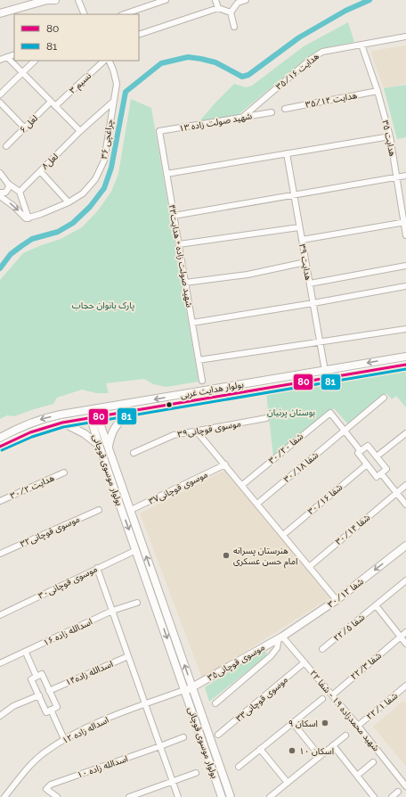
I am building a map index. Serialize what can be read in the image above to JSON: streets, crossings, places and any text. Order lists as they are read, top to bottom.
{
  "streets": {
    "street": [
      "هدایت ۳۵/۱۶",
      "نسیم ۳",
      "هدایت ۳۵/۱۴",
      "شهید صولت زاده ۱۳",
      "لعل ۶",
      "هدایت ۳۵",
      "چراغچی ۳۶",
      "لعل۸",
      "شهید صولت زاده + هدایت۴۳",
      "هدایت ۳۹",
      "بولوار هدایت غربی",
      "موسوی قوچانی۳۹",
      "شفا ۳۰/۲۰",
      "شفا ۳۰/۱۸",
      "بولوار موسوی قوچانی",
      "هدایت ۳۰/۲",
      "موسوی قوچانی۳۷",
      "شفا ۳۰/۱۶",
      "شفا ۳۰/۱۴",
      "موسوی قوچانی۳۲",
      "موسوی قوچانی۳۰",
      "شفا ۳۰/۱۲",
      "شفا ۲۲/۵",
      "اسدالله زاده ۱۶",
      "موسوی قوچانی۳۵",
      "شفا ۲۲/۳",
      "اسدالله زاده۱۴",
      "موسوی قوچانی۳۳",
      "۲۲/۱ شفا",
      "شهید محمدزاده ۱۹ - شفا ۲۲",
      "اسداله زاده ۱۲",
      "اسدالله زاده ۱۰"
    ]
  },
  "crossings": [
    ["هدایت ۳۵/۱۶", "شهید صولت زاده ۱۳"],
    ["هدایت ۳۵/۱۶", "هدایت ۳۵"],
    ["هدایت ۳۵/۱۴", "هدایت ۳۵"],
    ["شهید صولت زاده ۱۳", "شهید صولت زاده + هدایت۴۳"],
    ["چراغچی ۳۶", "لعل۸"],
    ["هدایت ۳۹", "بولوار هدایت غربی"],
    ["بولوار هدایت غربی", "بولوار موسوی قوچانی"],
    ["شفا ۳۰/۲۰", "شفا ۳۰/۱۸"],
    ["بولوار موسوی قوچانی", "موسوی قوچانی۳۷"],
    ["بولوار موسوی قوچانی", "موسوی قوچانی۳۰"],
    ["بولوار موسوی قوچانی", "موسوی قوچانی۳۵"],
    ["بولوار موسوی قوچانی", "اسداله زاده ۱۲"],
    ["شفا ۳۰/۱۲", "موسوی قوچانی۳۵"],
    ["شفا ۳۰/۱۲", "شهید محمدزاده ۱۹ - شفا ۲۲"],
    ["موسوی قوچانی۳۵", "شهید محمدزاده ۱۹ - شفا ۲۲"],
    ["موسوی قوچانی۳۵", "اسداله زاده ۱۲"],
    ["شفا ۲۲/۳", "شهید محمدزاده ۱۹ - شفا ۲۲"],
    ["موسوی قوچانی۳۳", "شهید محمدزاده ۱۹ - شفا ۲۲"],
    ["۲۲/۱ شفا", "شهید محمدزاده ۱۹ - شفا ۲۲"]
  ],
  "one_way": ["شفا ۳۰/۱۲"],
  "parks": ["پارک بانوان حجاب", "بوستان پرنیان"],
  "places": ["هنرستان پسرانه امام حسن عسکری", "اسکان ۹", "اسکان ۱۰"],
  "lines": ["transit line 80", "transit line 81"],
  "legend": ["80", "81"]
}
